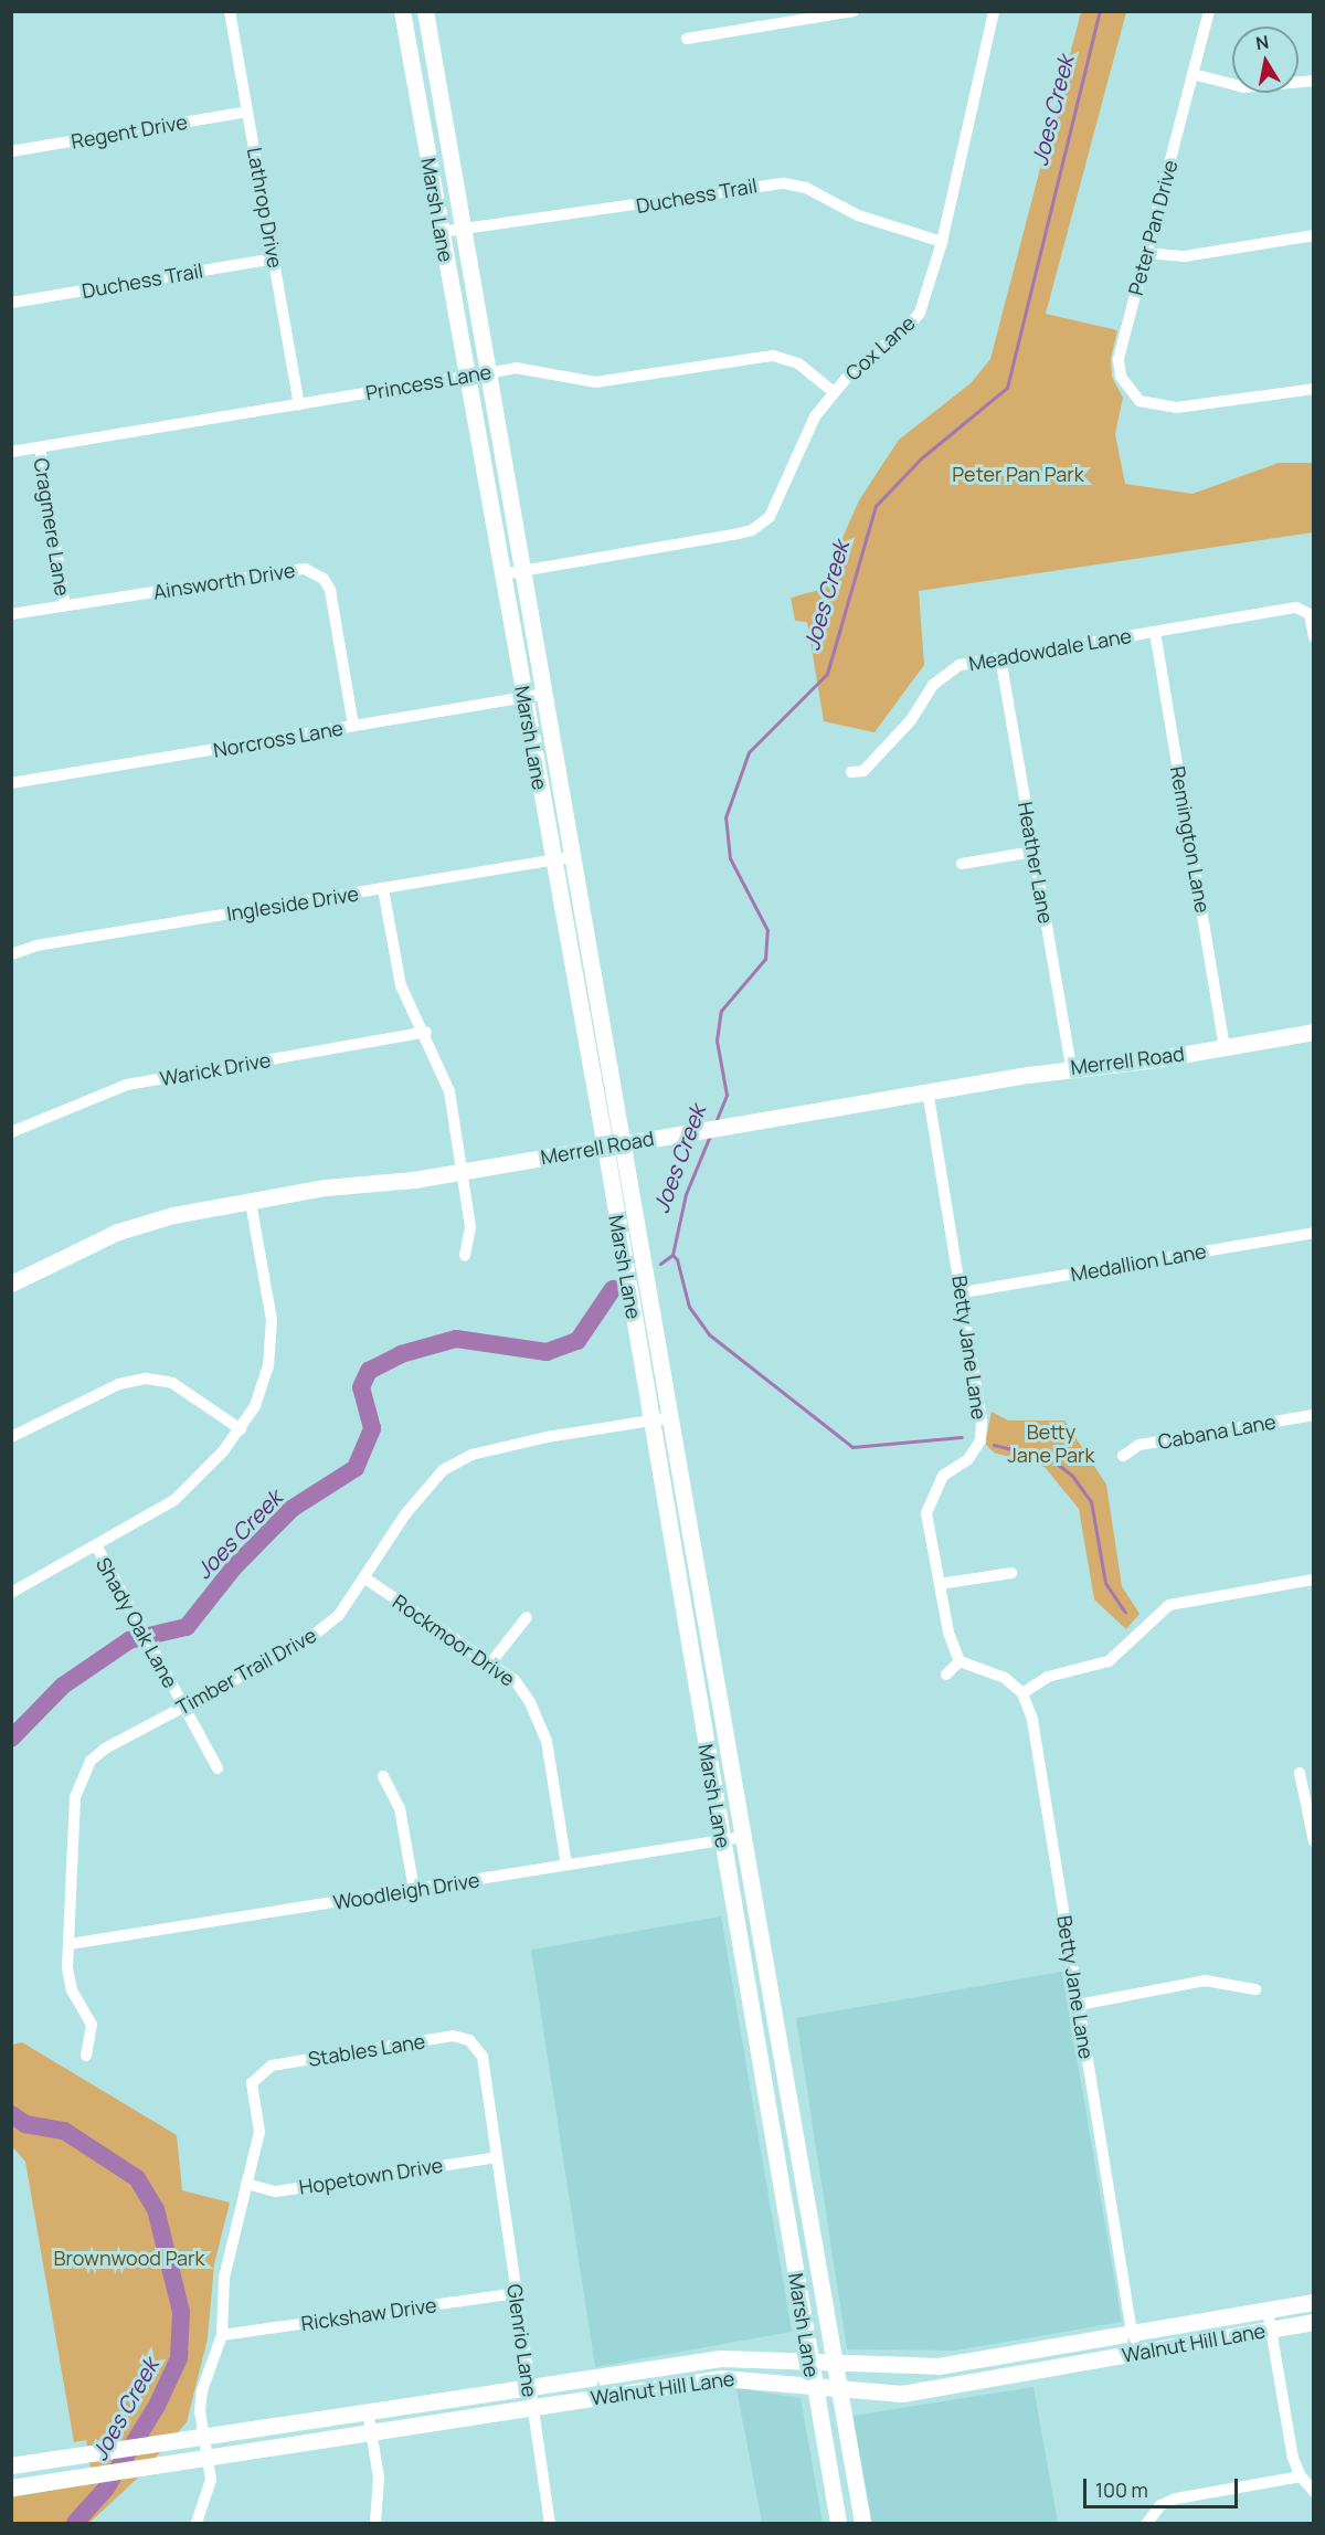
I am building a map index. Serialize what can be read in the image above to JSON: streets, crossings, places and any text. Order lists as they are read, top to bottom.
{
  "streets": {
    "main road": ["Marsh Lane", "Merrell Road", "Walnut Hill Lane"],
    "street": [
      "Regent Drive",
      "Duchess Trail",
      "Lathrop Drive",
      "Peter Pan Drive",
      "Cox Lane",
      "Princess Lane",
      "Cragmere Lane",
      "Ainsworth Drive",
      "Meadowdale Lane",
      "Norcross Lane",
      "Remington Lane",
      "Heather Lane",
      "Ingleside Drive",
      "Warick Drive",
      "Medallion Lane",
      "Betty Jane Lane",
      "Cabana Lane",
      "Shady Oak Lane",
      "Rockmoor Drive",
      "Timber Trail Drive",
      "Woodleigh Drive",
      "Stables Lane",
      "Hopetown Drive",
      "Rickshaw Drive",
      "Glenrio Lane"
    ]
  },
  "crossings": [
    ["Regent Drive", "Lathrop Drive"],
    ["Duchess Trail", "Lathrop Drive"],
    ["Duchess Trail", "Marsh Lane"],
    ["Duchess Trail", "Cox Lane"],
    ["Lathrop Drive", "Princess Lane"],
    ["Marsh Lane", "Cox Lane"],
    ["Marsh Lane", "Princess Lane"],
    ["Marsh Lane", "Norcross Lane"],
    ["Marsh Lane", "Ingleside Drive"],
    ["Marsh Lane", "Merrell Road"],
    ["Marsh Lane", "Timber Trail Drive"],
    ["Marsh Lane", "Woodleigh Drive"],
    ["Marsh Lane", "Walnut Hill Lane"],
    ["Cox Lane", "Princess Lane"],
    ["Princess Lane", "Cragmere Lane"],
    ["Cragmere Lane", "Ainsworth Drive"],
    ["Ainsworth Drive", "Norcross Lane"],
    ["Meadowdale Lane", "Remington Lane"],
    ["Meadowdale Lane", "Heather Lane"],
    ["Remington Lane", "Merrell Road"],
    ["Heather Lane", "Merrell Road"],
    ["Merrell Road", "Betty Jane Lane"],
    ["Medallion Lane", "Betty Jane Lane"],
    ["Betty Jane Lane", "Walnut Hill Lane"],
    ["Shady Oak Lane", "Timber Trail Drive"],
    ["Rockmoor Drive", "Timber Trail Drive"],
    ["Rockmoor Drive", "Woodleigh Drive"],
    ["Timber Trail Drive", "Woodleigh Drive"],
    ["Stables Lane", "Hopetown Drive"],
    ["Stables Lane", "Glenrio Lane"],
    ["Hopetown Drive", "Glenrio Lane"],
    ["Rickshaw Drive", "Glenrio Lane"],
    ["Glenrio Lane", "Walnut Hill Lane"]
  ],
  "water": ["Joes Creek"],
  "parks": ["Peter Pan Park", "Betty Jane Park", "Brownwood Park"],
  "scale_bar": "100 m",
  "north": "top"
}
